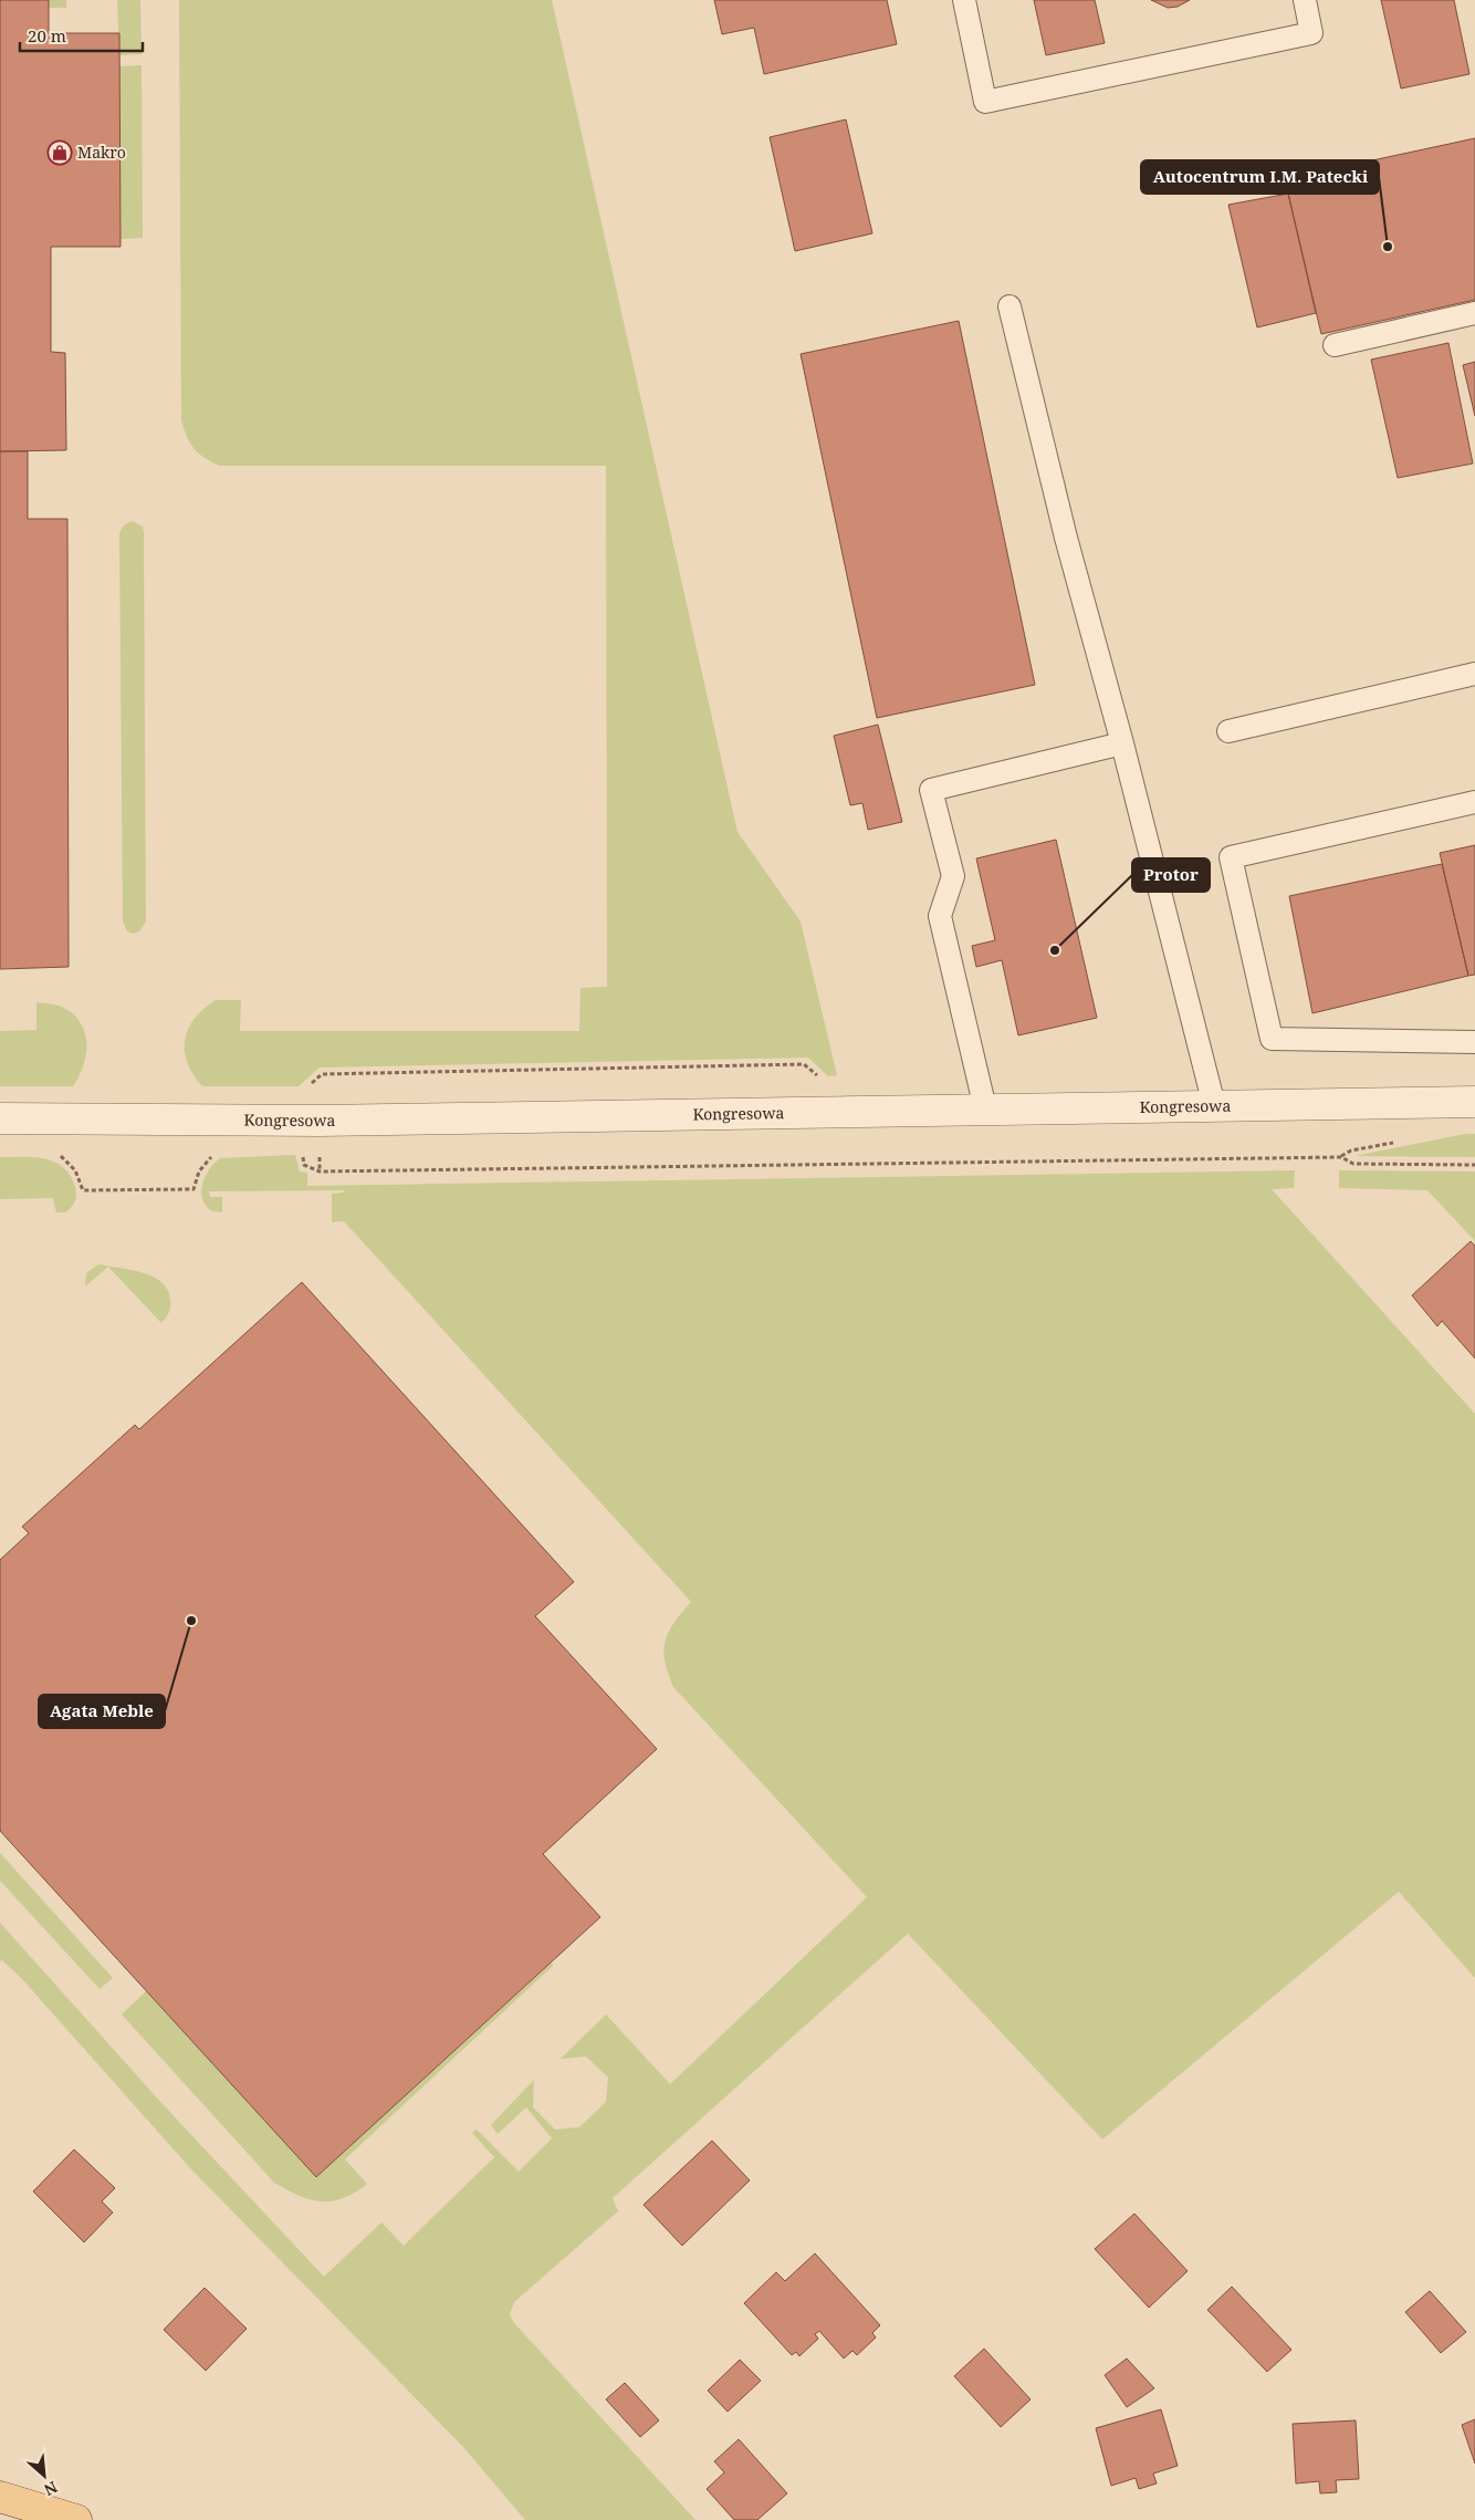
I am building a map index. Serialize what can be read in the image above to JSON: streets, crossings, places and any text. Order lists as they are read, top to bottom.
{
  "streets": {
    "street": ["Kongresowa"]
  },
  "places": {
    "shop": ["Makro"],
    "other": ["Autocentrum I.M. Patecki", "Protor", "Agata Meble"]
  },
  "scale_bar": "20 m",
  "north": "bottom right"
}
